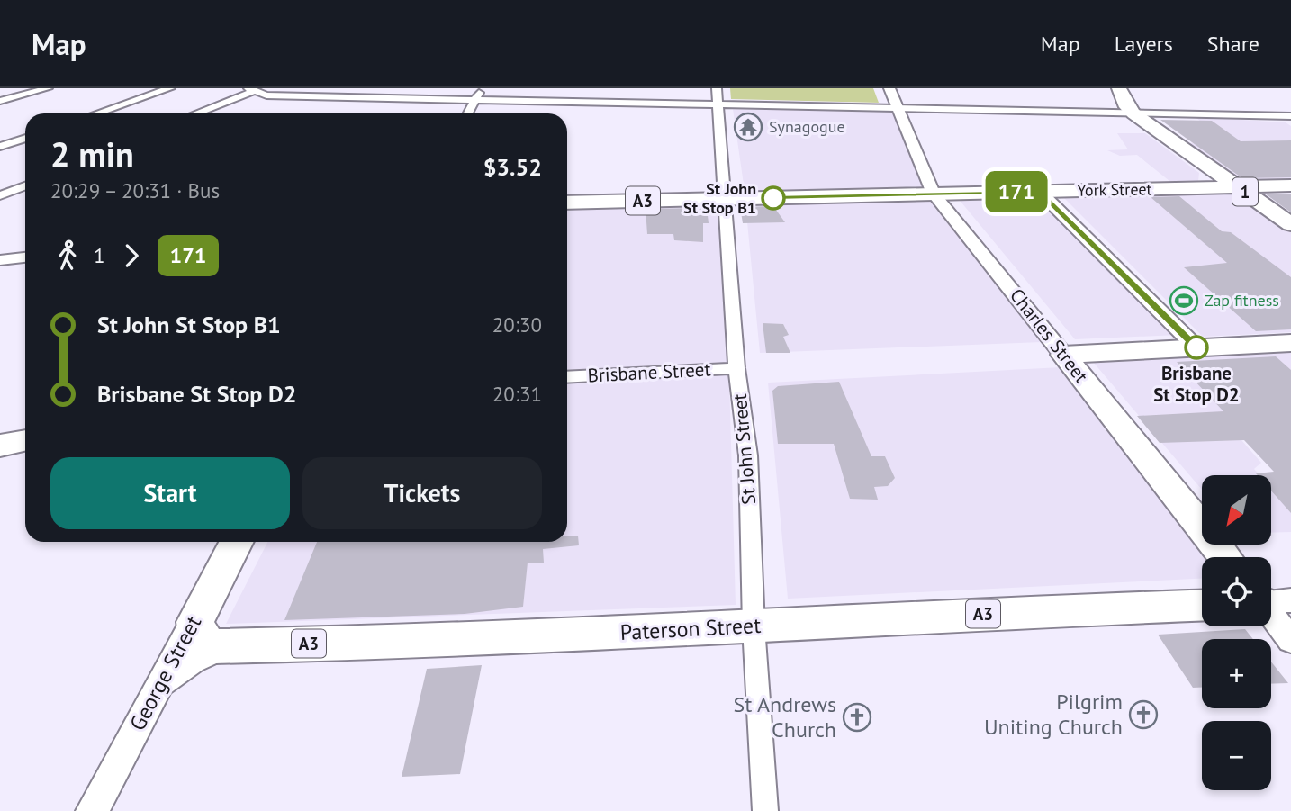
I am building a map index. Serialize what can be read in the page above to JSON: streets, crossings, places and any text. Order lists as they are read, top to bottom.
{
  "streets": {
    "highway": [
      "York Street",
      "1",
      "A3",
      "Charles Street",
      "Paterson Street",
      "George Street"
    ],
    "street": ["Brisbane Street", "St John Street"]
  },
  "crossings": [
    ["York Street", "1"],
    ["York Street", "Charles Street"],
    ["York Street", "St John Street"],
    ["Brisbane Street", "St John Street"],
    ["St John Street", "Paterson Street"],
    ["Paterson Street", "George Street"]
  ],
  "places": {
    "temple": ["Synagogue"],
    "other": ["St John St Stop B1", "Brisbane St Stop D2"],
    "sports": ["Zap fitness"],
    "church": ["Pilgrim Uniting Church", "St Andrews Church"]
  },
  "lines": ["bus line 171"],
  "north": "bottom left",
  "page": {
    "header": "Map",
    "nav": ["Map", "Layers", "Share"],
    "on_map": "171",
    "heading": ["2 min", "20:29 – 20:31 · Bus", "$3.52"],
    "legs": ["1", "171"],
    "list": [
      {
        "name": "St John St Stop B1",
        "value": "20:30"
      },
      {
        "name": "Brisbane St Stop D2",
        "value": "20:31"
      }
    ],
    "buttons": ["Start", "Tickets"],
    "map_buttons": ["+", "−"]
  }
}
